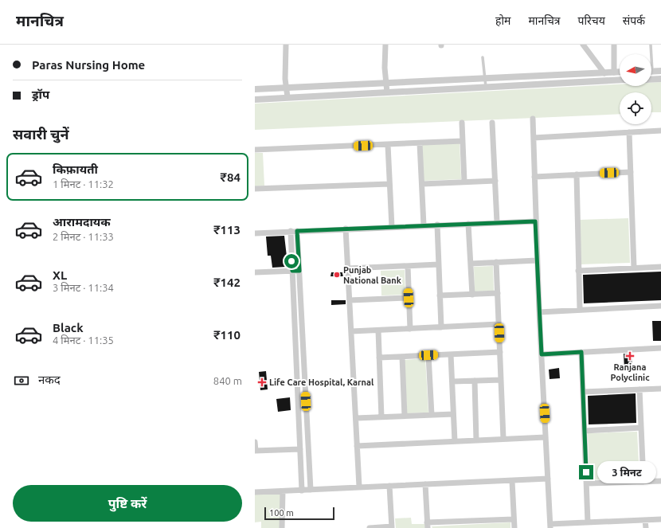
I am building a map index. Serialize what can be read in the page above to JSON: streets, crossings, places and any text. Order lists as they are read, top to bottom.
{
  "places": {
    "other": ["Punjab National Bank"],
    "health": ["Ranjana Polyclinic", "Life Care Hospital, Karnal"]
  },
  "scale_bar": "100 m",
  "north": "left",
  "page": {
    "header": "मानचित्र",
    "nav": [
      "होम",
      "मानचित्र",
      "परिचय",
      "संपर्क"
    ],
    "banner": ["Paras Nursing Home", "ड्रॉप"],
    "heading": "सवारी चुनें",
    "list": [
      {
        "name": "किफ़ायती",
        "note": "1 मिनट · 11:32",
        "value": "₹84"
      },
      {
        "name": "आरामदायक",
        "note": "2 मिनट · 11:33",
        "value": "₹113"
      },
      {
        "name": "XL",
        "note": "3 मिनट · 11:34",
        "value": "₹142"
      },
      {
        "name": "Black",
        "note": "4 मिनट · 11:35",
        "value": "₹110"
      }
    ],
    "pay": ["नकद", "840 m"],
    "bubble": "3 मिनट",
    "buttons": "पुष्टि करें",
    "scale": "100 m"
  }
}
